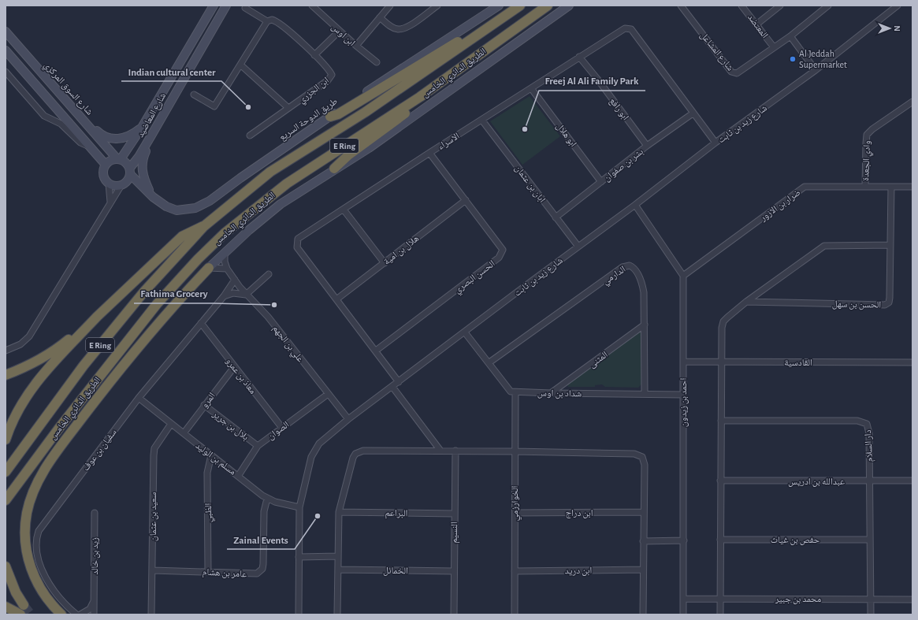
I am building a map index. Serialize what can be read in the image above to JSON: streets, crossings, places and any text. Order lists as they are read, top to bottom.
{
  "streets": {
    "highway": ["الطريق الدائري الخامس", "E Ring"],
    "street": [
      "المعتضد",
      "ابن اوس",
      "شارع المشاعل",
      "شارع السوق المركزي",
      "ابن الجزري",
      "ابو رافع",
      "شارع المعاضيد",
      "طريق الدوحة السريع",
      "شارع زيد بن ثابت",
      "ابو هلال",
      "الاسراء",
      "وادي الجعدة",
      "بشر بن صفوان",
      "ابان بن عثمان",
      "ضرار بن الازور",
      "هلال بن امية",
      "الدارمي",
      "الحسن البصري",
      "الحسن بن سهل",
      "علي بن الجهم",
      "المثنى",
      "القادسية",
      "معاذ بن عمرو",
      "شداد بن اوس",
      "المرو",
      "احمد بن زيدون",
      "بلال بن جرير",
      "الصوان",
      "دار السلام",
      "سفيان بن عوف",
      "مسلم بن الوليد",
      "عبدالله بن ادريس",
      "الخوارزمي",
      "الظبي",
      "البراعم",
      "ابن دراج",
      "سعيد بن عثمان",
      "النسيم",
      "حفص بن غياث",
      "زيد بن خالد",
      "الخمائل",
      "ابن دريد",
      "عامر بن هشام",
      "محمد بن جبير"
    ]
  },
  "crossings": [
    ["المعتضد", "شارع المشاعل"],
    ["شارع السوق المركزي", "شارع المعاضيد"],
    ["شارع السوق المركزي", "طريق الدوحة السريع"],
    ["ابو رافع", "الاسراء"],
    ["ابو رافع", "بشر بن صفوان"],
    ["شارع المعاضيد", "طريق الدوحة السريع"],
    ["شارع زيد بن ثابت", "الاسراء"],
    ["شارع زيد بن ثابت", "ابان بن عثمان"],
    ["شارع زيد بن ثابت", "علي بن الجهم"],
    ["شارع زيد بن ثابت", "مسلم بن الوليد"],
    ["ابو هلال", "الاسراء"],
    ["ابو هلال", "بشر بن صفوان"],
    ["الاسراء", "بشر بن صفوان"],
    ["الاسراء", "ابان بن عثمان"],
    ["الاسراء", "هلال بن امية"],
    ["الاسراء", "الحسن البصري"],
    ["وادي الجعدة", "ضرار بن الازور"],
    ["بشر بن صفوان", "ابان بن عثمان"],
    ["ضرار بن الازور", "الحسن بن سهل"],
    ["ضرار بن الازور", "احمد بن زيدون"],
    ["هلال بن امية", "الحسن البصري"],
    ["الدارمي", "المثنى"],
    ["الدارمي", "شداد بن اوس"],
    ["علي بن الجهم", "الصوان"],
    ["علي بن الجهم", "سفيان بن عوف"],
    ["المثنى", "شداد بن اوس"],
    ["القادسية", "احمد بن زيدون"],
    ["معاذ بن عمرو", "المرو"],
    ["معاذ بن عمرو", "الصوان"],
    ["معاذ بن عمرو", "سفيان بن عوف"],
    ["شداد بن اوس", "احمد بن زيدون"],
    ["شداد بن اوس", "الخوارزمي"],
    ["المرو", "بلال بن جرير"],
    ["المرو", "مسلم بن الوليد"],
    ["احمد بن زيدون", "محمد بن جبير"],
    ["بلال بن جرير", "الصوان"],
    ["الصوان", "مسلم بن الوليد"],
    ["دار السلام", "عبدالله بن ادريس"],
    ["دار السلام", "حفص بن غياث"],
    ["دار السلام", "محمد بن جبير"],
    ["سفيان بن عوف", "مسلم بن الوليد"],
    ["مسلم بن الوليد", "الظبي"],
    ["مسلم بن الوليد", "سعيد بن عثمان"],
    ["مسلم بن الوليد", "عامر بن هشام"],
    ["الخوارزمي", "ابن دراج"],
    ["الخوارزمي", "ابن دريد"],
    ["الظبي", "عامر بن هشام"],
    ["البراعم", "النسيم"],
    ["سعيد بن عثمان", "عامر بن هشام"],
    ["النسيم", "الخمائل"]
  ],
  "places": [
    "Al Jeddah Supermarket",
    "Indian cultural center",
    "Freej Al Ali Family Park",
    "Fathima Grocery",
    "Zainal Events"
  ],
  "north": "right"
}
